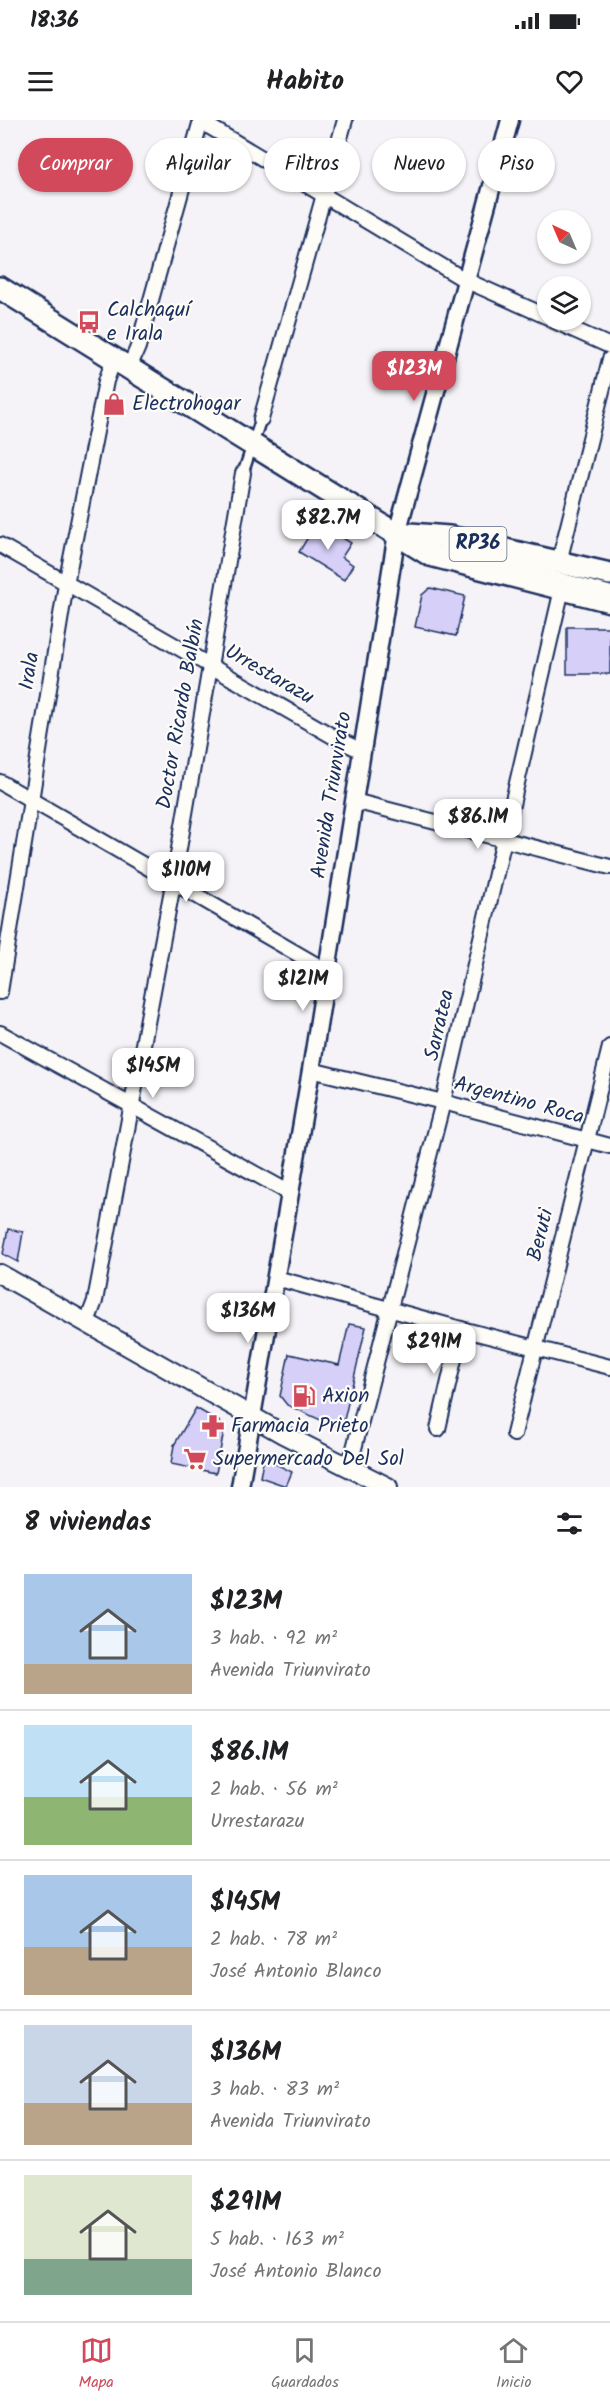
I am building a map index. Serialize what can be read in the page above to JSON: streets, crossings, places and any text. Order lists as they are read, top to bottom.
{
  "streets": {
    "main road": ["RP36"],
    "street": [
      "Irala",
      "Urrestarazu",
      "Doctor Ricardo Balbín",
      "Avenida Triunvirato",
      "Sarratea",
      "Argentino Roca",
      "Beruti"
    ]
  },
  "crossings": [
    ["RP36", "Irala"],
    ["RP36", "Doctor Ricardo Balbín"],
    ["RP36", "Avenida Triunvirato"],
    ["RP36", "Sarratea"],
    ["Irala", "Urrestarazu"],
    ["Urrestarazu", "Doctor Ricardo Balbín"],
    ["Urrestarazu", "Avenida Triunvirato"],
    ["Avenida Triunvirato", "Argentino Roca"],
    ["Sarratea", "Argentino Roca"],
    ["Argentino Roca", "Beruti"]
  ],
  "places": {
    "bus stop": ["Calchaquí e Irala"],
    "shop": ["Electrohogar"],
    "fuel station": ["Axion"],
    "pharmacy": ["Farmacia Prieto"],
    "supermarket": ["Supermercado Del Sol"]
  },
  "north": "top left",
  "page": {
    "status": "18:36",
    "header": "Habito",
    "chip": [
      "Comprar",
      "Alquilar",
      "Filtros",
      "Nuevo",
      "Piso"
    ],
    "price": [
      "$123M",
      "$82.7M",
      "$86.1M",
      "$110M",
      "$121M",
      "$145M",
      "$136M",
      "$291M"
    ],
    "heading": "8 viviendas",
    "list": [
      {
        "name": "$123M",
        "note": "3 hab. · 92 m² · Avenida Triunvirato"
      },
      {
        "name": "$86.1M",
        "note": "2 hab. · 56 m² · Urrestarazu"
      },
      {
        "name": "$145M",
        "note": "2 hab. · 78 m² · José Antonio Blanco"
      },
      {
        "name": "$136M",
        "note": "3 hab. · 83 m² · Avenida Triunvirato"
      },
      {
        "name": "$291M",
        "note": "5 hab. · 163 m² · José Antonio Blanco"
      }
    ],
    "tabs": ["Mapa", "Guardados", "Inicio"]
  }
}
